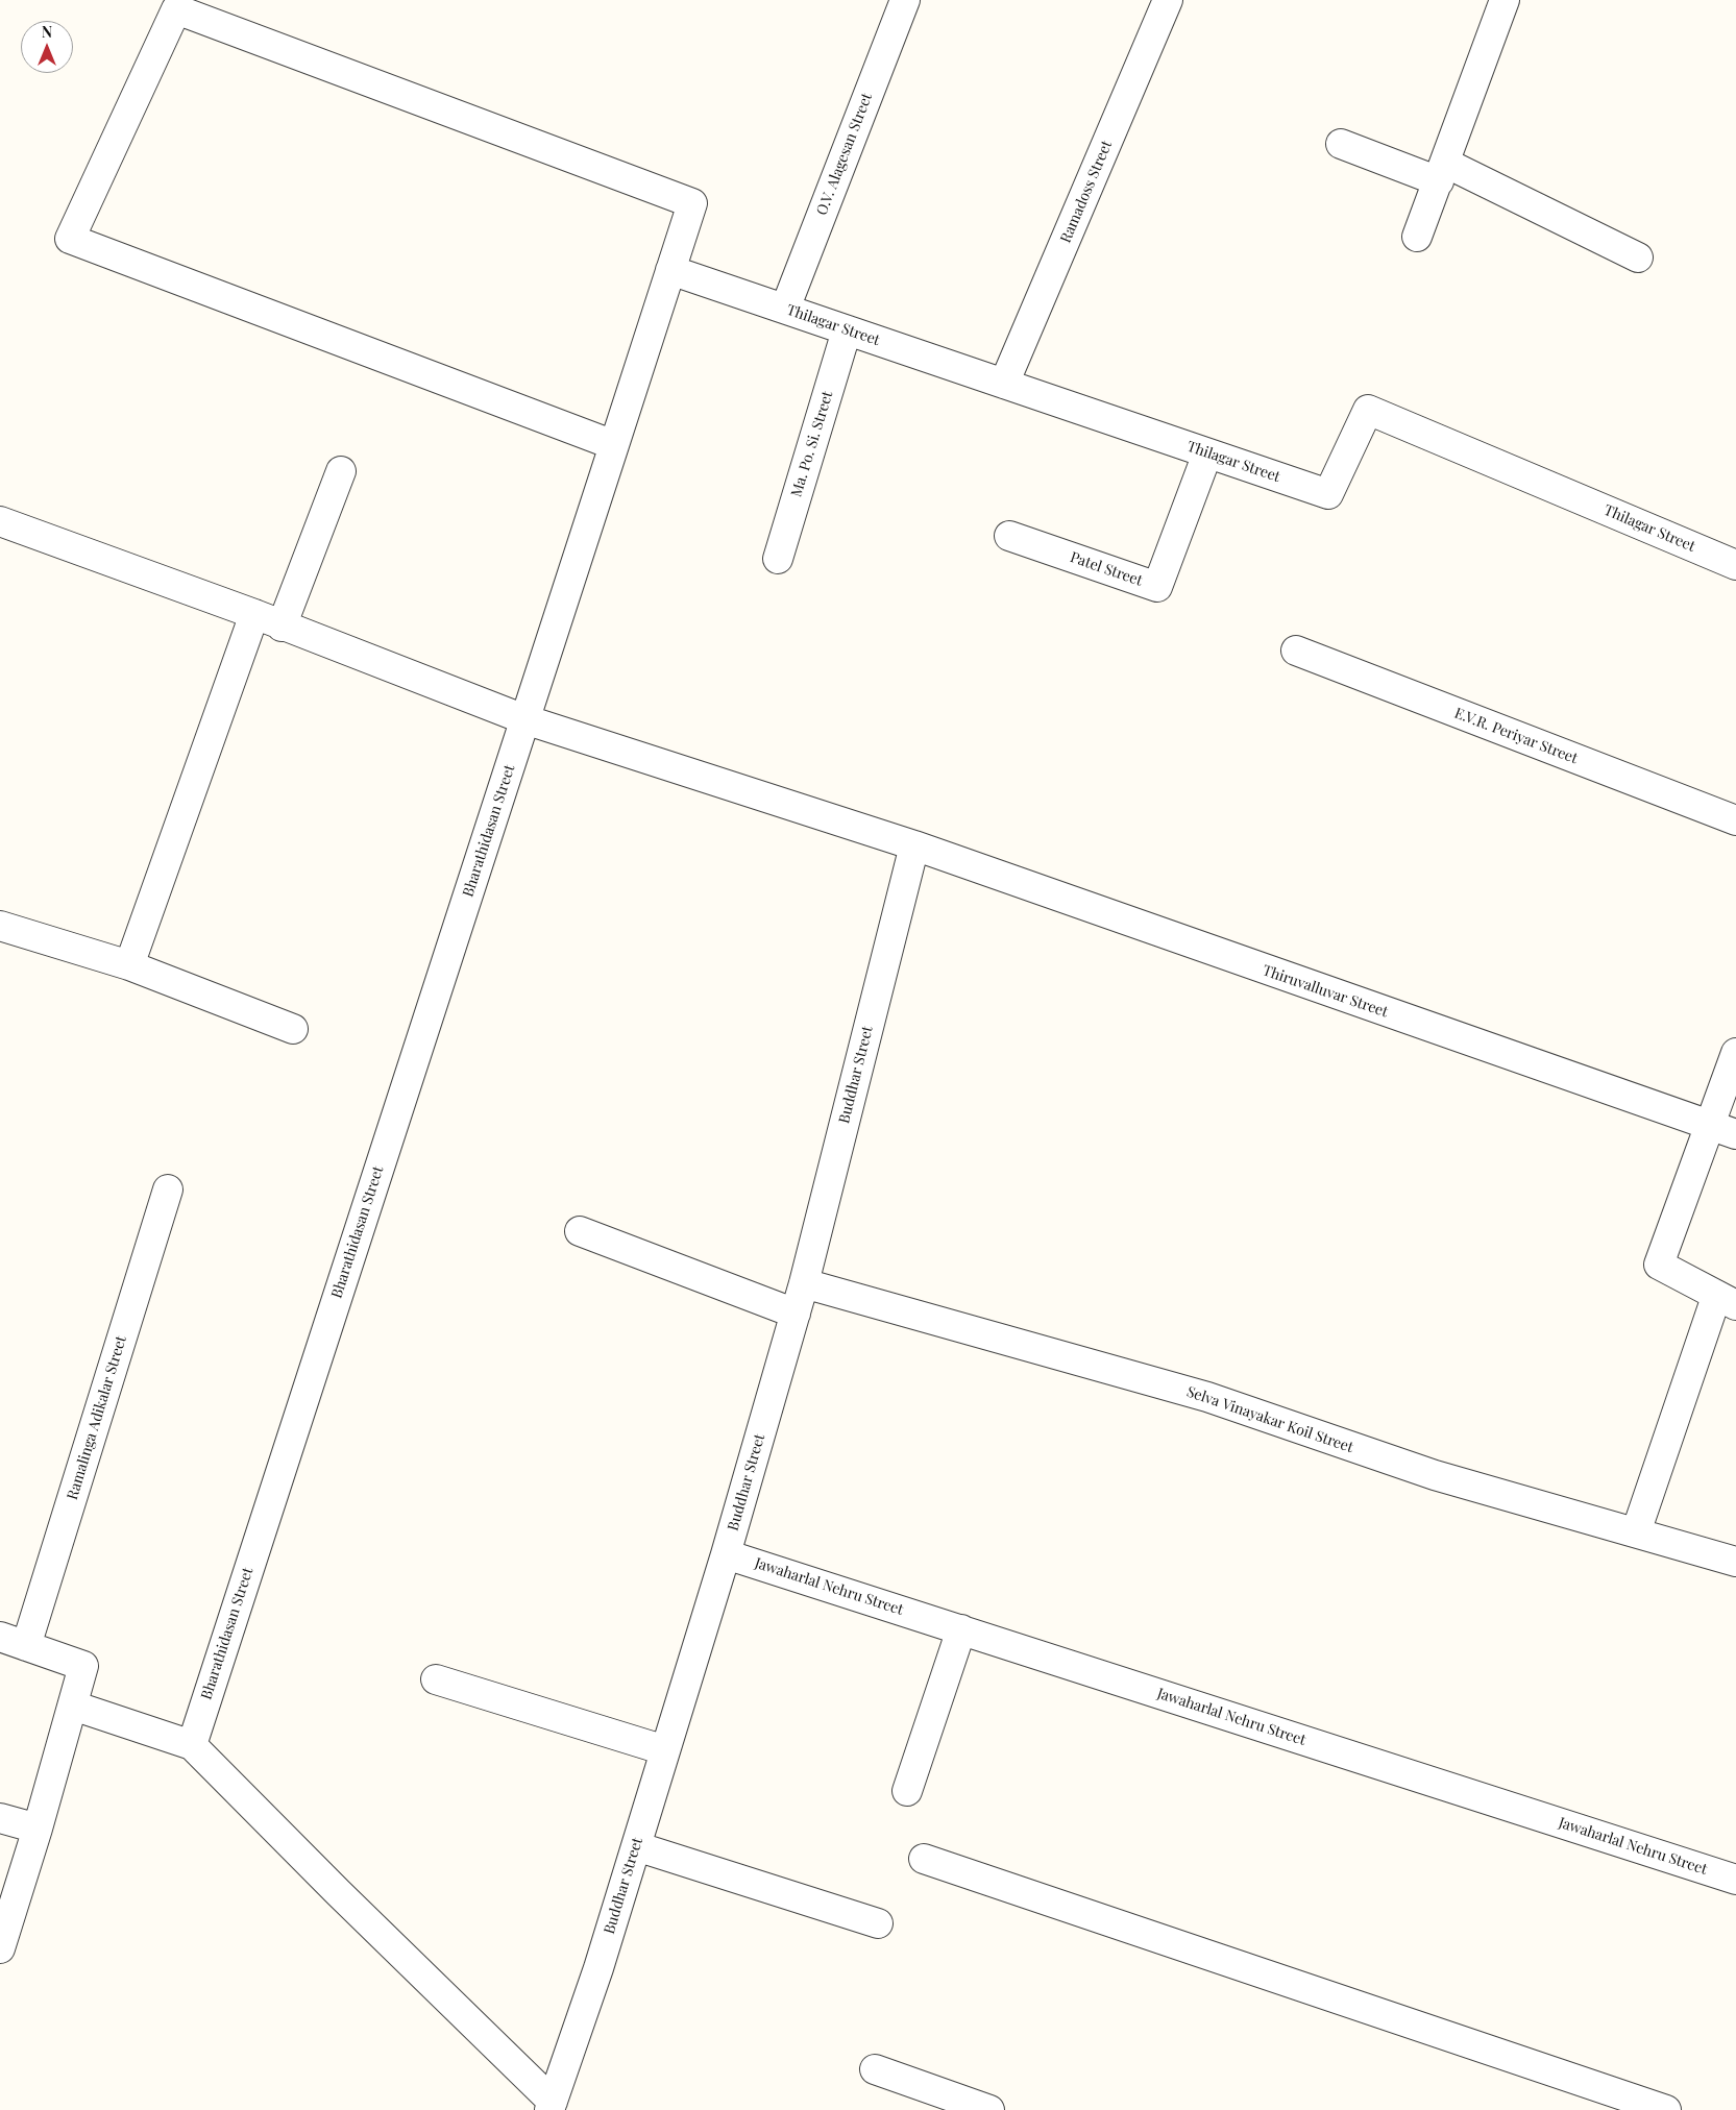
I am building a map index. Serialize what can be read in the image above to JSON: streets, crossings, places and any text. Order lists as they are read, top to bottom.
{
  "streets": {
    "street": [
      "O.V. Alagesan Street",
      "Ramadoss Street",
      "Thilagar Street",
      "Ma. Po. Si. Street",
      "Patel Street",
      "E.V.R. Periyar Street",
      "Bharathidasan Street",
      "Thiruvalluvar Street",
      "Buddhar Street",
      "Ramalinga Adikalar Street",
      "Selva Vinayakar Koil Street",
      "Jawaharlal Nehru Street"
    ]
  },
  "crossings": [
    ["O.V. Alagesan Street", "Thilagar Street"],
    ["Ramadoss Street", "Thilagar Street"],
    ["Thilagar Street", "Ma. Po. Si. Street"],
    ["Thilagar Street", "Patel Street"],
    ["Thilagar Street", "Bharathidasan Street"],
    ["Bharathidasan Street", "Thiruvalluvar Street"],
    ["Thiruvalluvar Street", "Buddhar Street"],
    ["Buddhar Street", "Selva Vinayakar Koil Street"],
    ["Buddhar Street", "Jawaharlal Nehru Street"]
  ],
  "north": "top"
}
